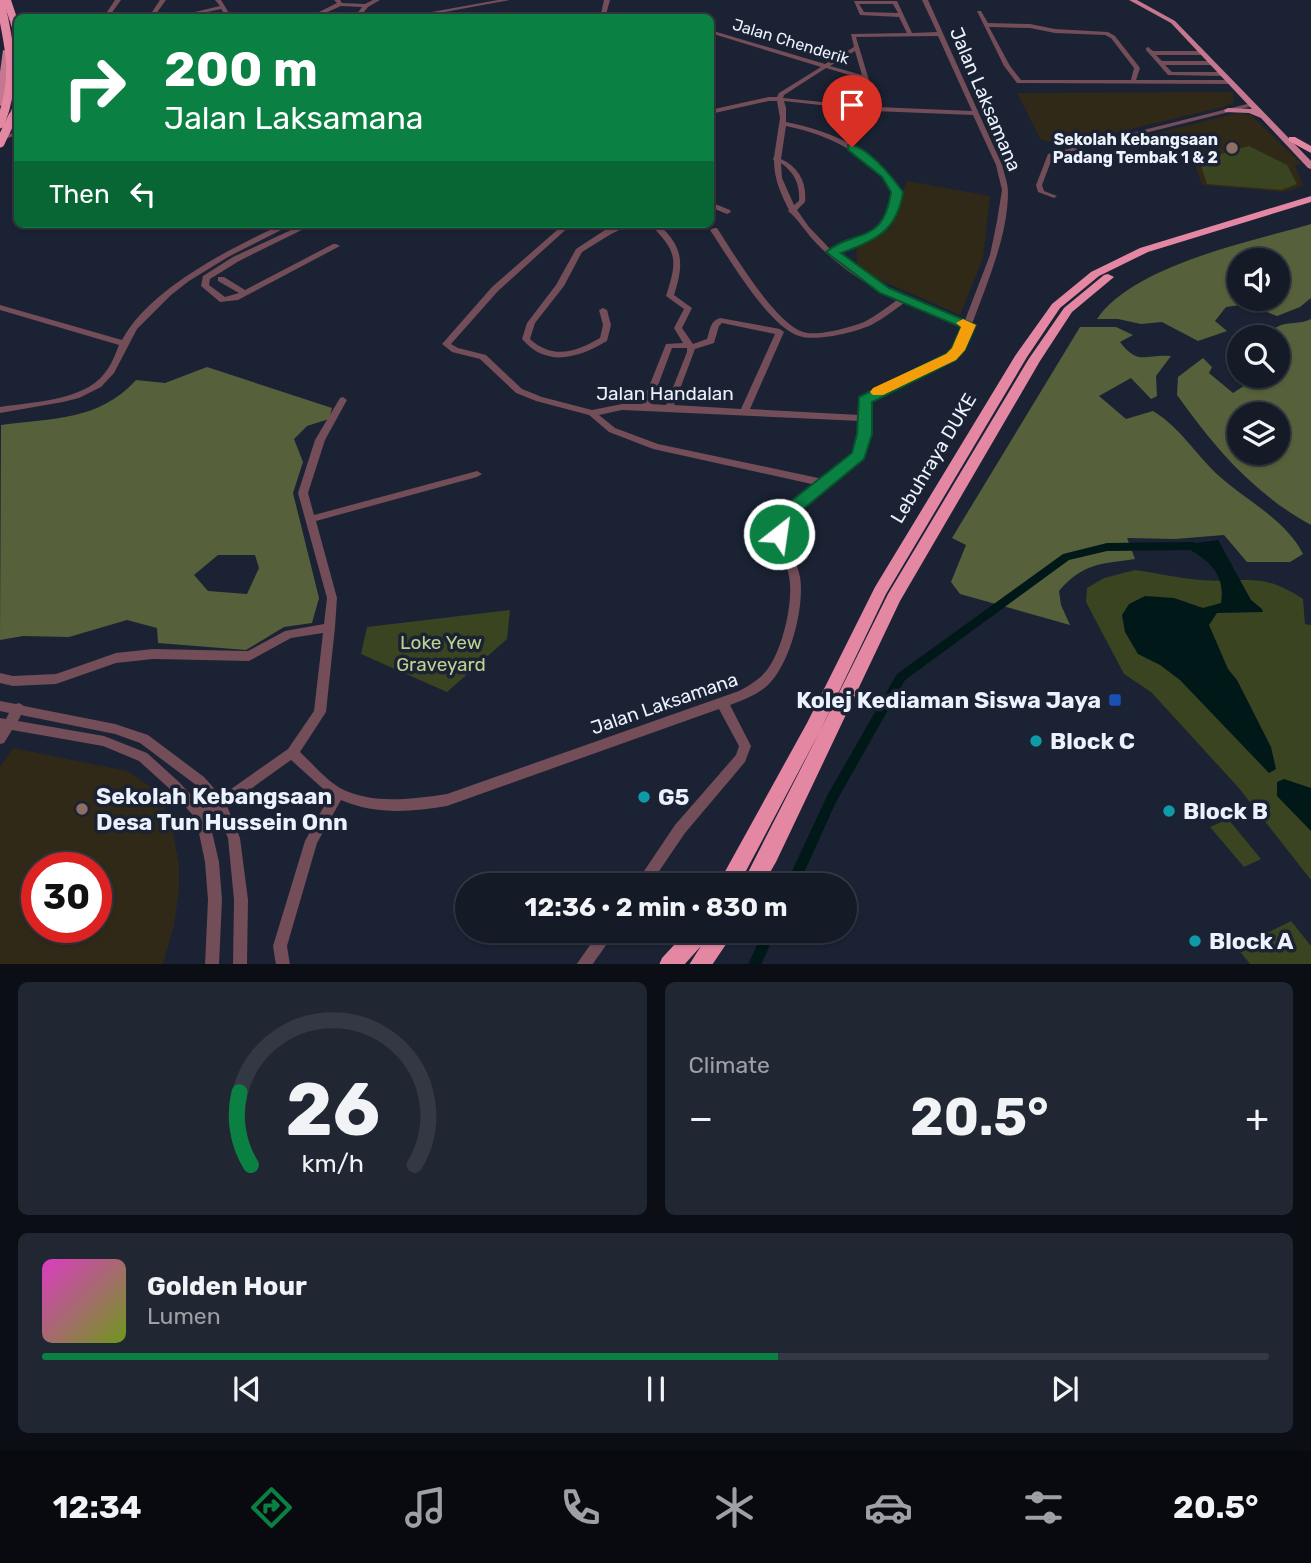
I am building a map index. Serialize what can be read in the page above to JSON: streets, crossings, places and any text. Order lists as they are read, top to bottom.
{
  "streets": {
    "highway": ["Lebuhraya DUKE"],
    "street": ["Jalan Chenderik", "Jalan Laksamana", "Jalan Handalan"]
  },
  "crossings": [
    ["Jalan Laksamana", "Jalan Handalan"]
  ],
  "parks": ["Loke Yew Graveyard"],
  "places": {
    "other": [
      "Sekolah Kebangsaan Padang Tembak 1 & 2",
      "Block C",
      "G5",
      "Sekolah Kebangsaan Desa Tun Hussein Onn",
      "Block B",
      "Block A"
    ],
    "transit": ["Kolej Kediaman Siswa Jaya"]
  },
  "page": {
    "turn": ["200 m", "Jalan Laksamana"],
    "then": "Then",
    "limit": "30",
    "trip": "12:36 · 2 min · 830 m",
    "tile": "Climate",
    "heat": ["−", "20.5°", "+"],
    "song": ["Golden Hour", "Lumen"],
    "tabs": ["12:34", "20.5°"],
    "gauge": ["26", "km/h"]
  }
}
